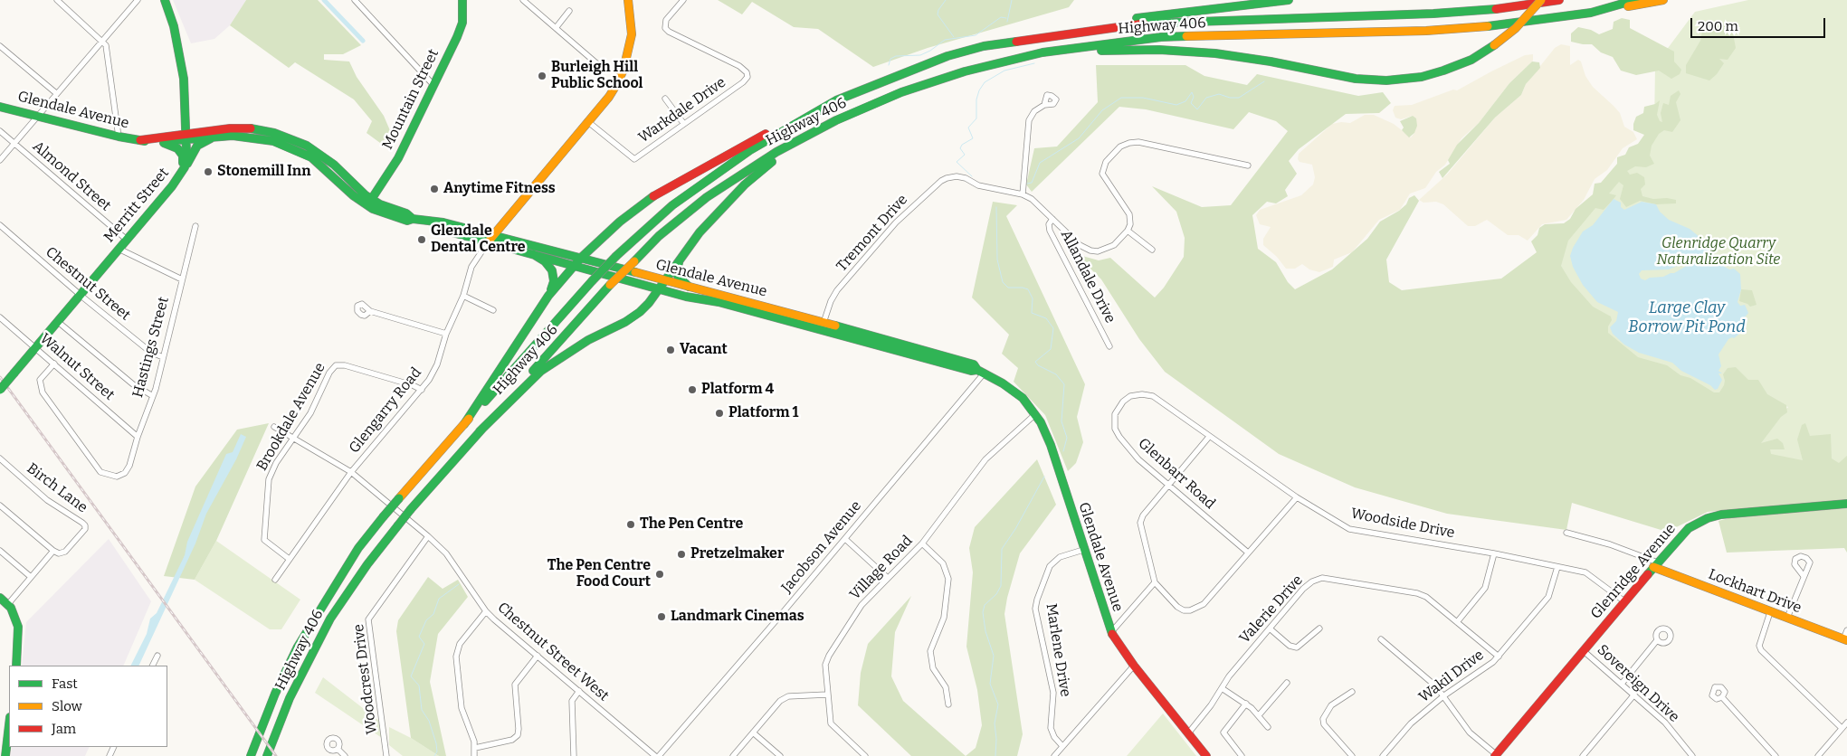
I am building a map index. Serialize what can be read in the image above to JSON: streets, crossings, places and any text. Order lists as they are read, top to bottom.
{
  "streets": {
    "main road": [
      "Highway 406",
      "Mountain Street",
      "Glendale Avenue",
      "Merritt Street",
      "Glenridge Avenue",
      "Lockhart Drive"
    ],
    "street": [
      "Warkdale Drive",
      "Almond Street",
      "Tremont Drive",
      "Allandale Drive",
      "Chestnut Street",
      "Hastings Street",
      "Walnut Street",
      "Glengarry Road",
      "Brookdale Avenue",
      "Glenbarr Road",
      "Birch Lane",
      "Woodside Drive",
      "Jacobson Avenue",
      "Village Road",
      "Valerie Drive",
      "Marlene Drive",
      "Chestnut Street West",
      "Wakil Drive",
      "Woodcrest Drive",
      "Sovereign Drive"
    ]
  },
  "crossings": [
    ["Mountain Street", "Glendale Avenue"],
    ["Glendale Avenue", "Merritt Street"],
    ["Glendale Avenue", "Tremont Drive"],
    ["Glendale Avenue", "Glengarry Road"],
    ["Glendale Avenue", "Jacobson Avenue"],
    ["Glendale Avenue", "Village Road"],
    ["Glendale Avenue", "Valerie Drive"],
    ["Glendale Avenue", "Marlene Drive"],
    ["Almond Street", "Merritt Street"],
    ["Merritt Street", "Chestnut Street"],
    ["Merritt Street", "Walnut Street"],
    ["Tremont Drive", "Allandale Drive"],
    ["Chestnut Street", "Hastings Street"],
    ["Hastings Street", "Walnut Street"],
    ["Glengarry Road", "Brookdale Avenue"],
    ["Glengarry Road", "Chestnut Street West"],
    ["Brookdale Avenue", "Chestnut Street West"],
    ["Glenbarr Road", "Woodside Drive"],
    ["Woodside Drive", "Glenridge Avenue"],
    ["Woodside Drive", "Wakil Drive"],
    ["Glenridge Avenue", "Lockhart Drive"],
    ["Glenridge Avenue", "Sovereign Drive"],
    ["Valerie Drive", "Wakil Drive"],
    ["Chestnut Street West", "Woodcrest Drive"]
  ],
  "water": ["Large Clay Borrow Pit Pond"],
  "parks": ["Glenridge Quarry Naturalization Site"],
  "places": [
    "Burleigh Hill Public School",
    "Stonemill Inn",
    "Anytime Fitness",
    "Glendale Dental Centre",
    "Vacant",
    "Platform 4",
    "Platform 1",
    "The Pen Centre",
    "Pretzelmaker",
    "The Pen Centre Food Court",
    "Landmark Cinemas"
  ],
  "legend": ["Fast", "Slow", "Jam"],
  "scale_bar": "200 m"
}
